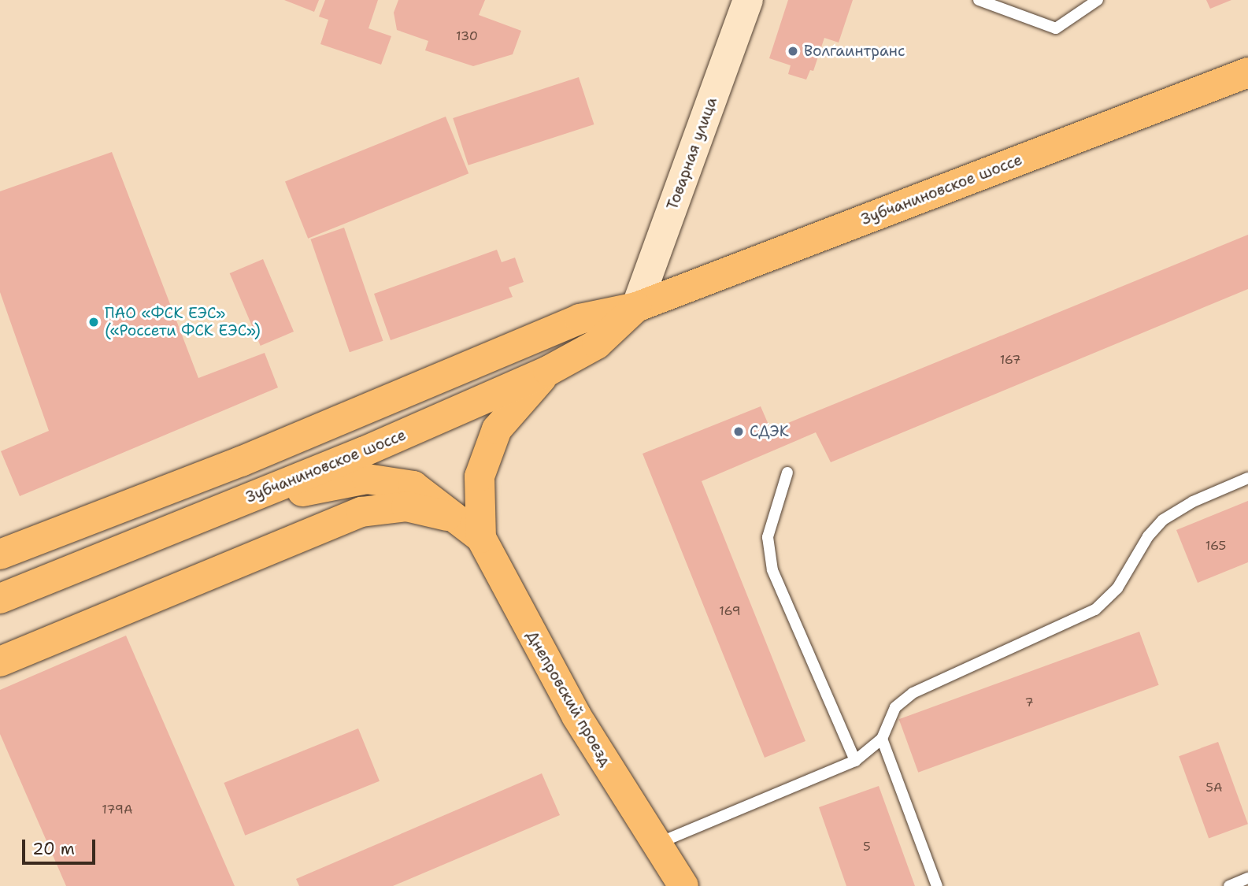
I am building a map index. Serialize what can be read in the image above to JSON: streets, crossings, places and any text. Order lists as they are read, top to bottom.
{
  "streets": {
    "main road": ["Зубчаниновское шоссе", "Днепровский проезд"],
    "street": ["Товарная улица"]
  },
  "crossings": [
    ["Товарная улица", "Зубчаниновское шоссе"],
    ["Зубчаниновское шоссе", "Днепровский проезд"]
  ],
  "places": ["Волгаинтранс", "ПАО «ФСК ЕЭС» («Россети ФСК ЕЭС»)", "СДЭК"],
  "house_numbers": [
    "130",
    "167",
    "165",
    "169",
    "7",
    "5А",
    "179А",
    "5"
  ],
  "scale_bar": "20 m"
}
